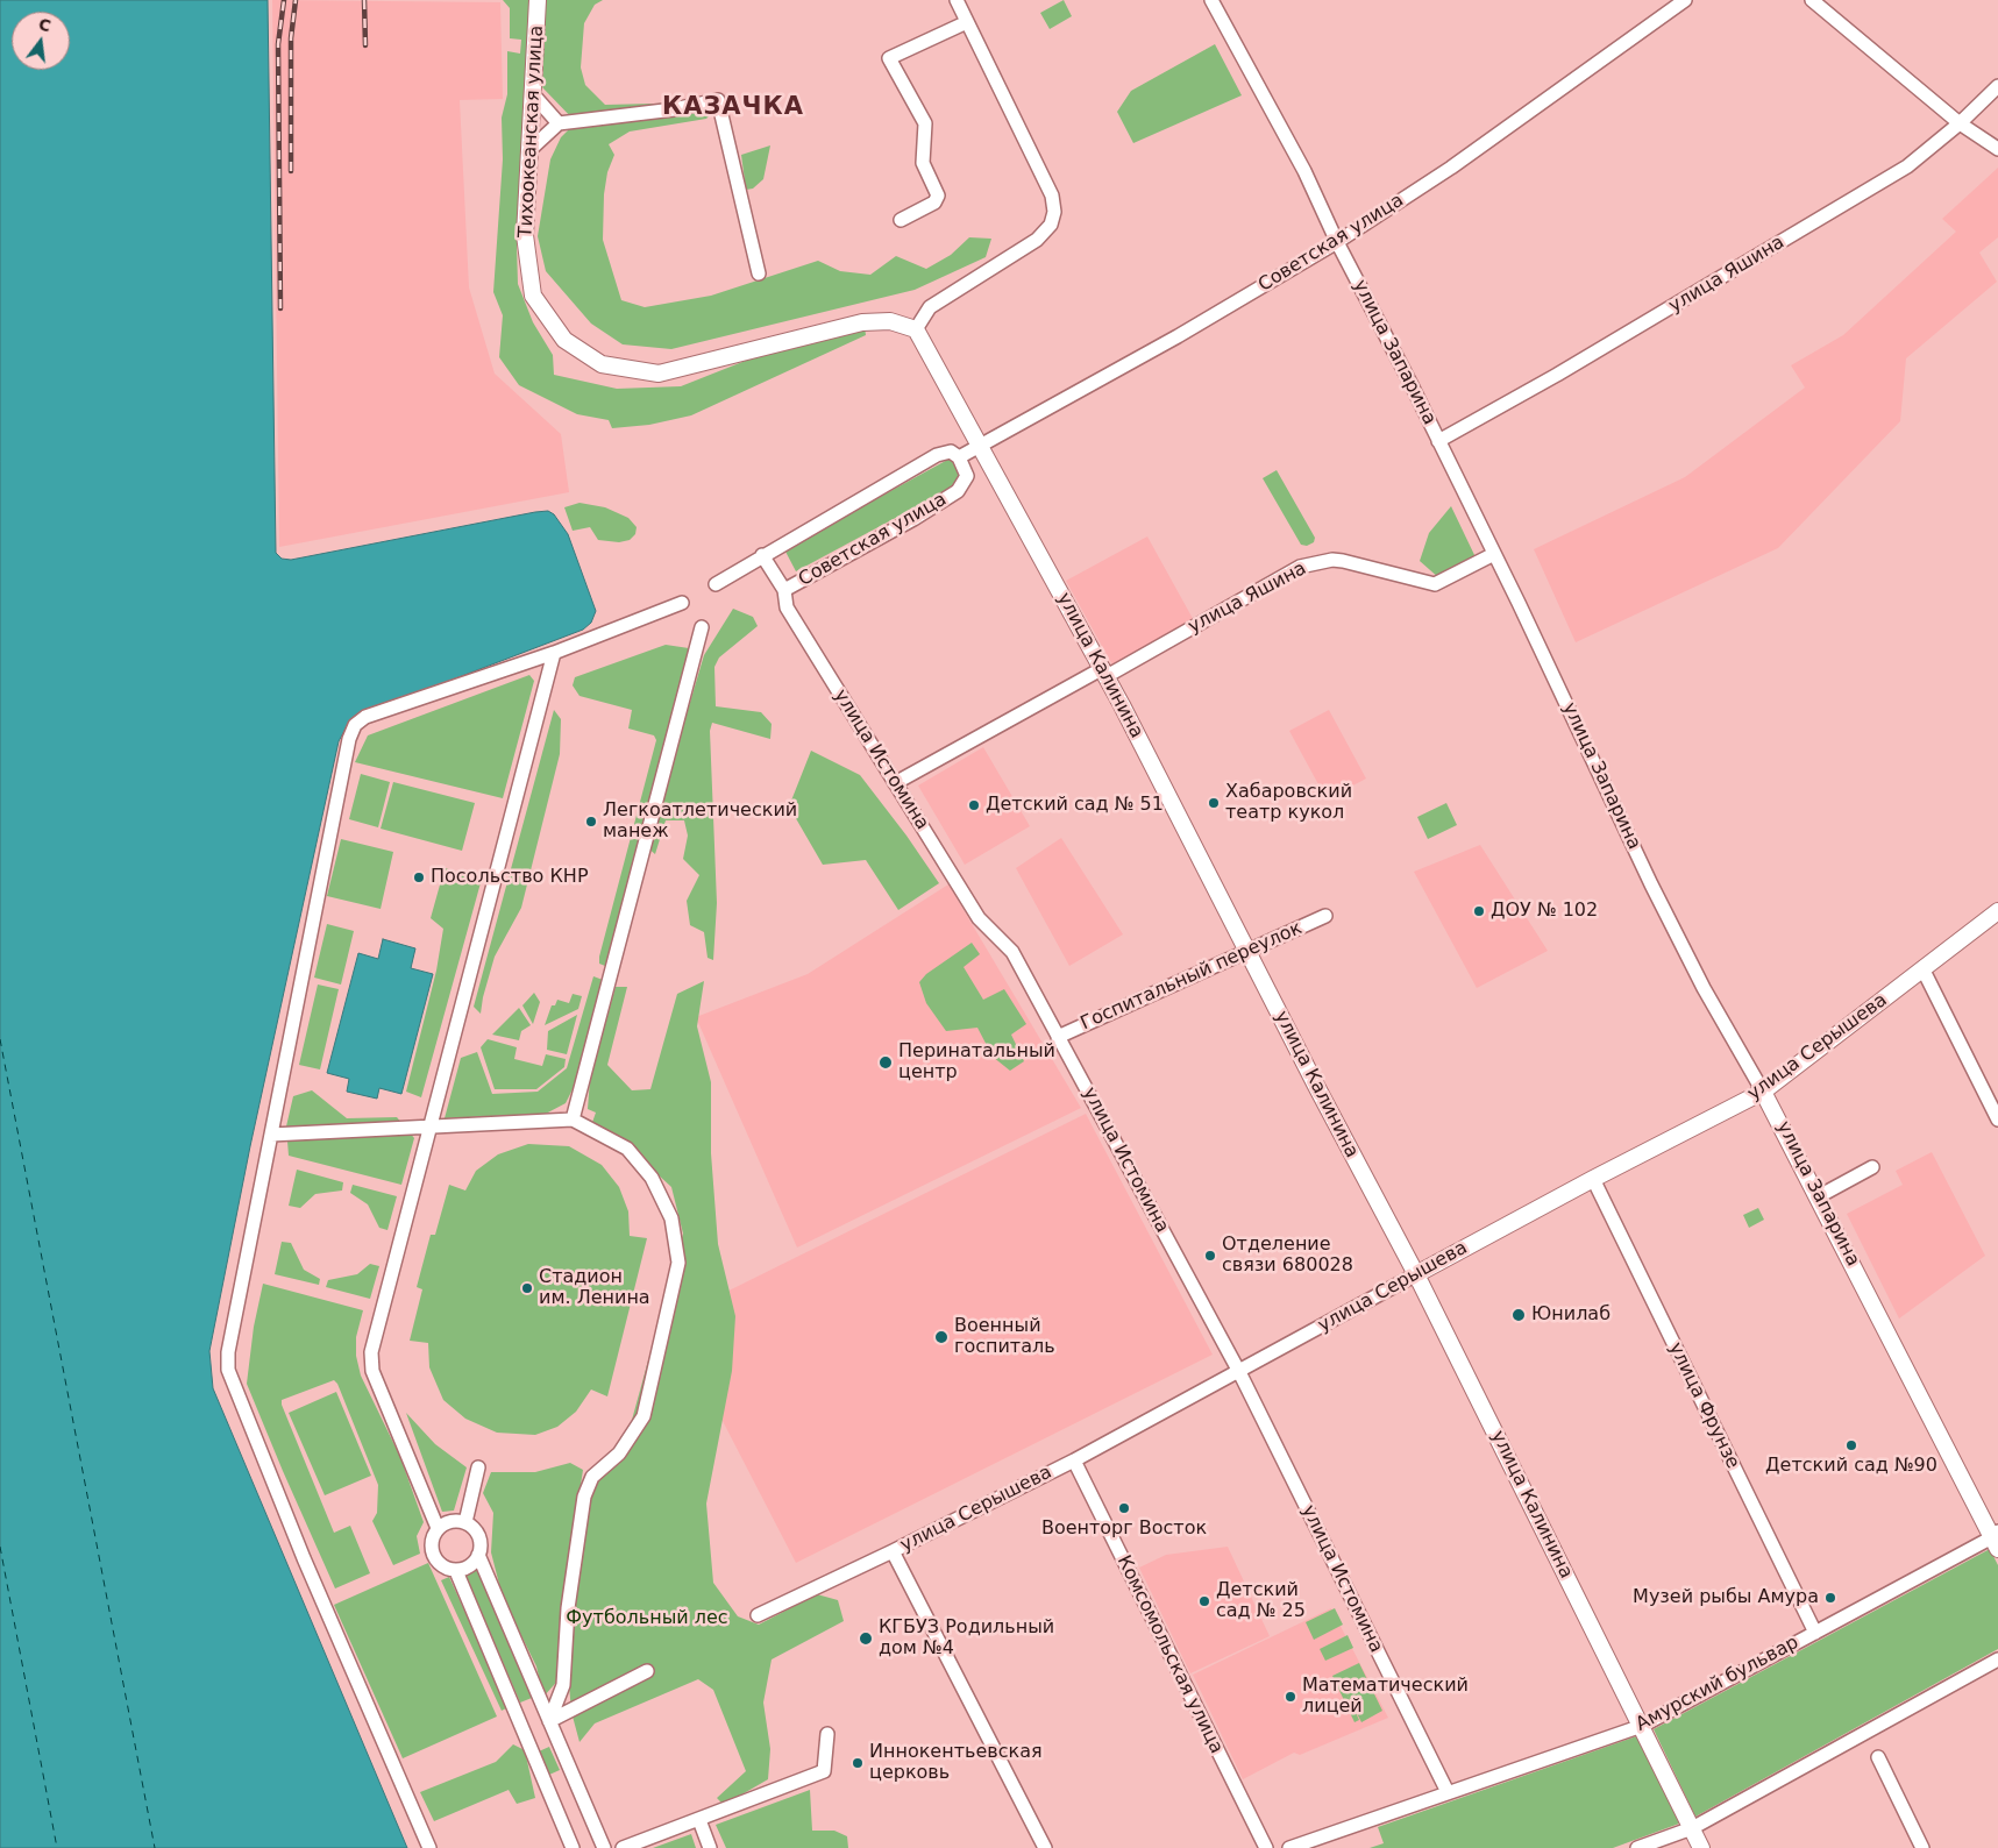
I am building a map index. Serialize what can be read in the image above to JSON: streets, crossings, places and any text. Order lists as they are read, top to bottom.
{
  "streets": {
    "main road": [
      "Тихоокеанская улица",
      "улица Запарина",
      "улица Калинина",
      "улица Серышева"
    ],
    "street": [
      "Советская улица",
      "улица Яшина",
      "улица Истомина",
      "Госпитальный переулок",
      "улица Фрунзе",
      "Комсомольская улица",
      "Амурский бульвар"
    ]
  },
  "crossings": [
    ["Тихоокеанская улица", "улица Калинина"],
    ["Советская улица", "улица Запарина"],
    ["Советская улица", "улица Калинина"],
    ["Советская улица", "улица Истомина"],
    ["улица Яшина", "улица Запарина"],
    ["улица Яшина", "улица Калинина"],
    ["улица Яшина", "улица Истомина"],
    ["улица Запарина", "улица Серышева"],
    ["улица Запарина", "Амурский бульвар"],
    ["улица Калинина", "Госпитальный переулок"],
    ["улица Калинина", "улица Серышева"],
    ["улица Калинина", "Амурский бульвар"],
    ["улица Истомина", "Госпитальный переулок"],
    ["улица Истомина", "улица Серышева"],
    ["улица Истомина", "Амурский бульвар"],
    ["улица Серышева", "улица Фрунзе"],
    ["улица Серышева", "Комсомольская улица"],
    ["улица Фрунзе", "Амурский бульвар"]
  ],
  "districts": ["КАЗАЧКА"],
  "parks": ["Футбольный лес"],
  "places": [
    "Хабаровский театр кукол",
    "Детский сад № 51",
    "Легкоатлетический манеж",
    "Посольство КНР",
    "ДОУ № 102",
    "Перинатальный центр",
    "Отделение связи 680028",
    "Стадион им. Ленина",
    "Юнилаб",
    "Военный госпиталь",
    "Детский сад №90",
    "Военторг Восток",
    "Музей рыбы Амура",
    "Детский сад № 25",
    "КГБУЗ Родильный дом №4",
    "Математический лицей",
    "Иннокентьевская церковь"
  ],
  "north": "top"
}
